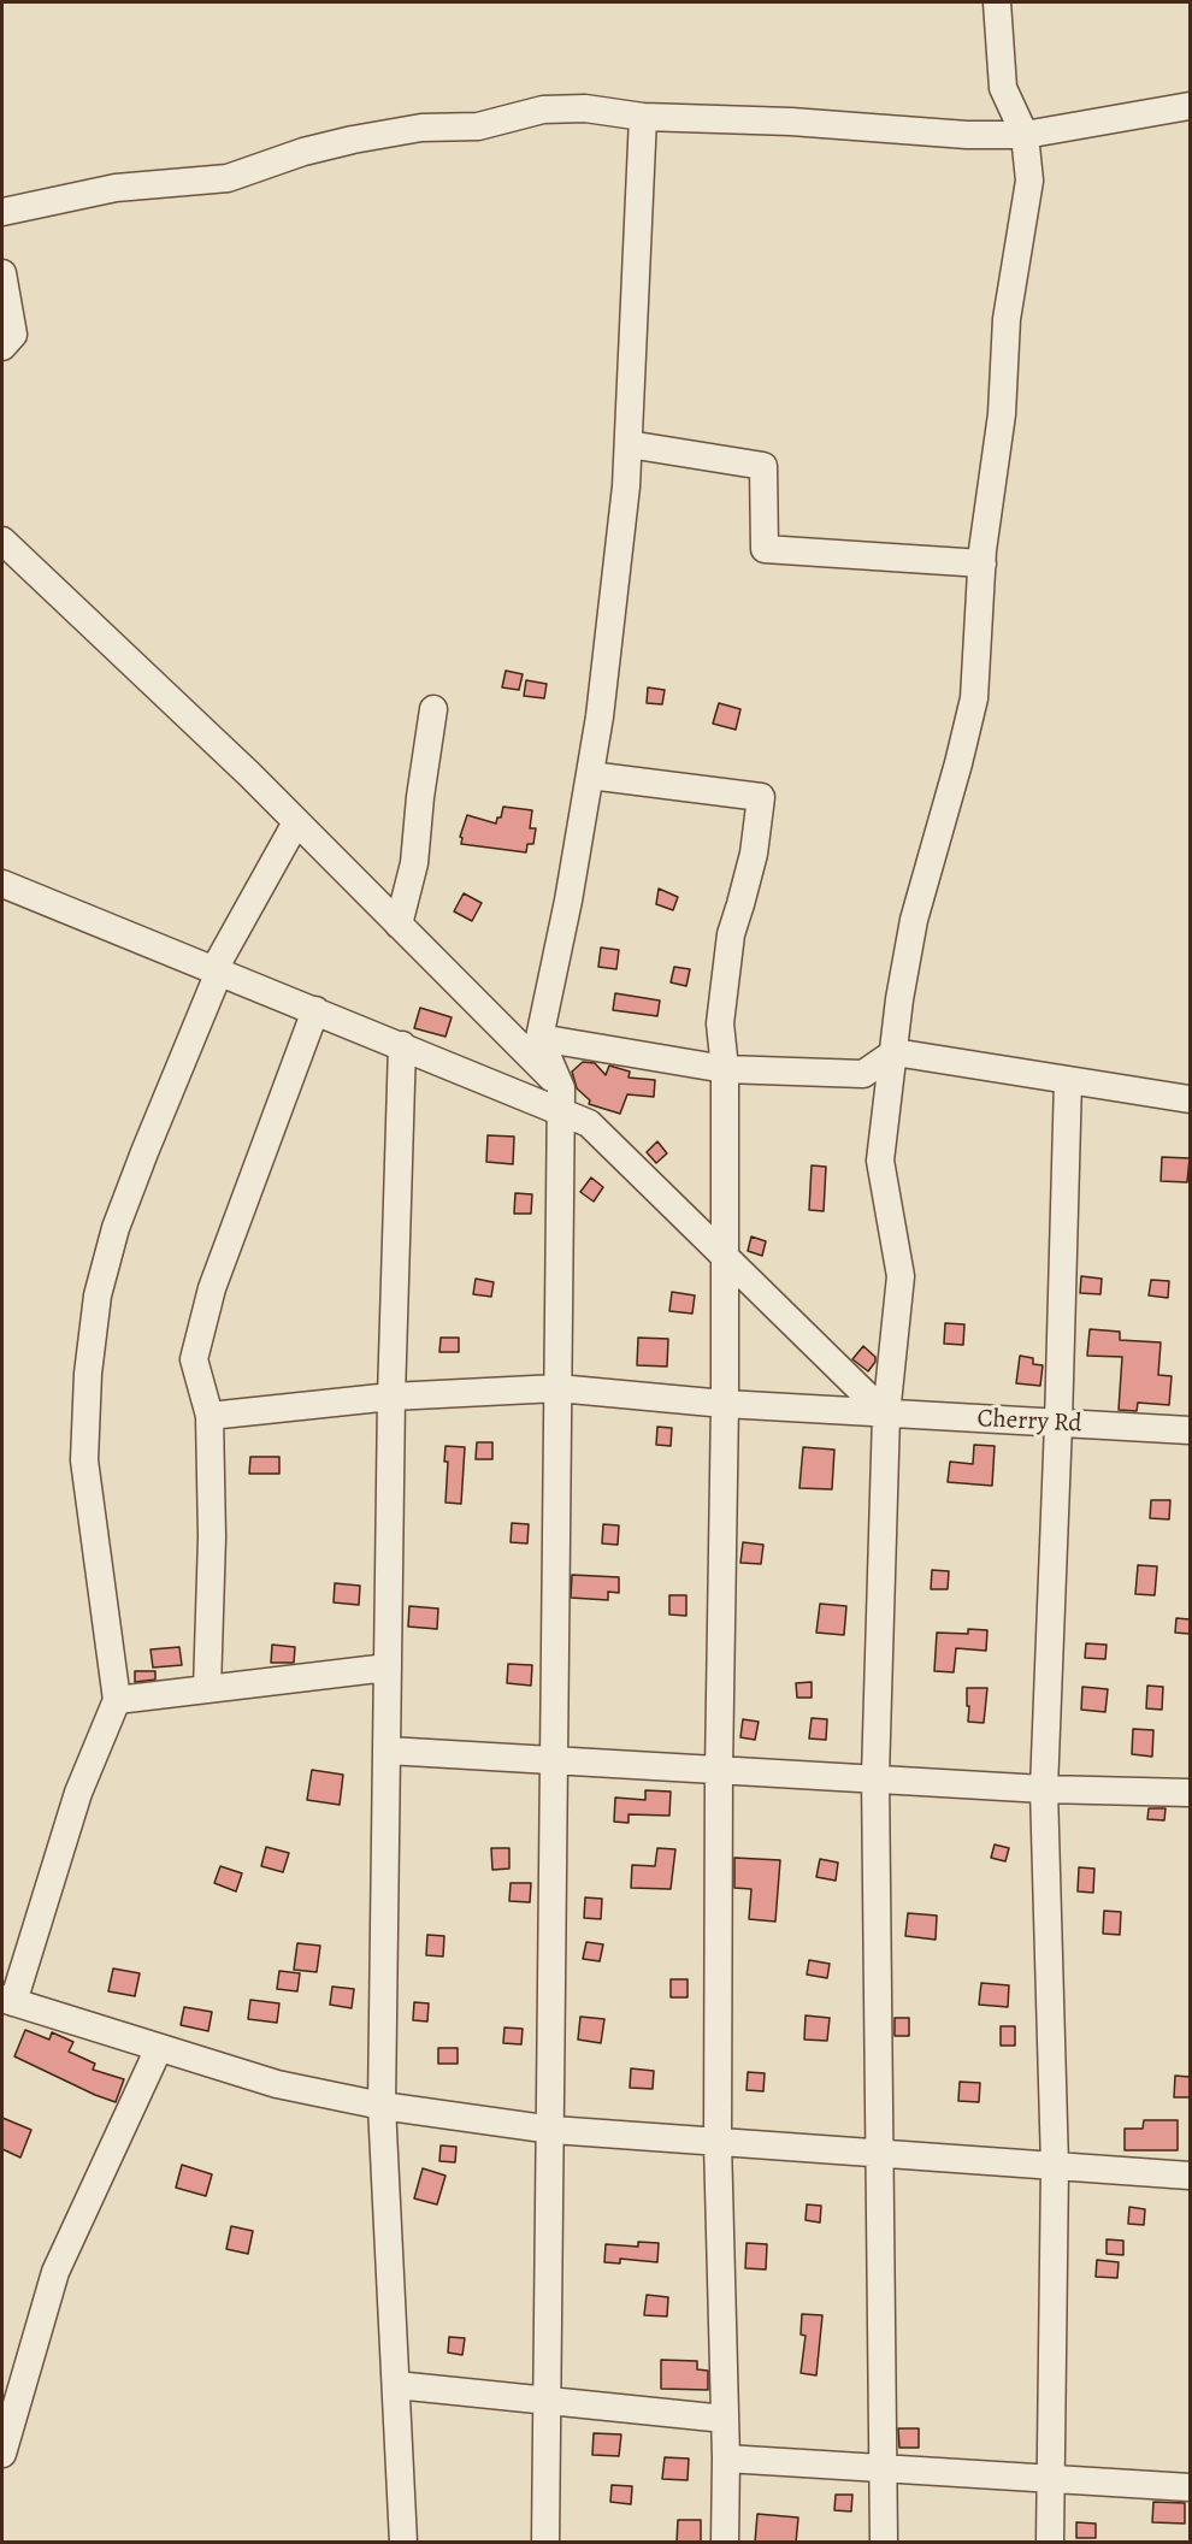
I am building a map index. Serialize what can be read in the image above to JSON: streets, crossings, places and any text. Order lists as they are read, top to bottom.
{
  "streets": {
    "street": ["Cherry Rd"]
  }
}
